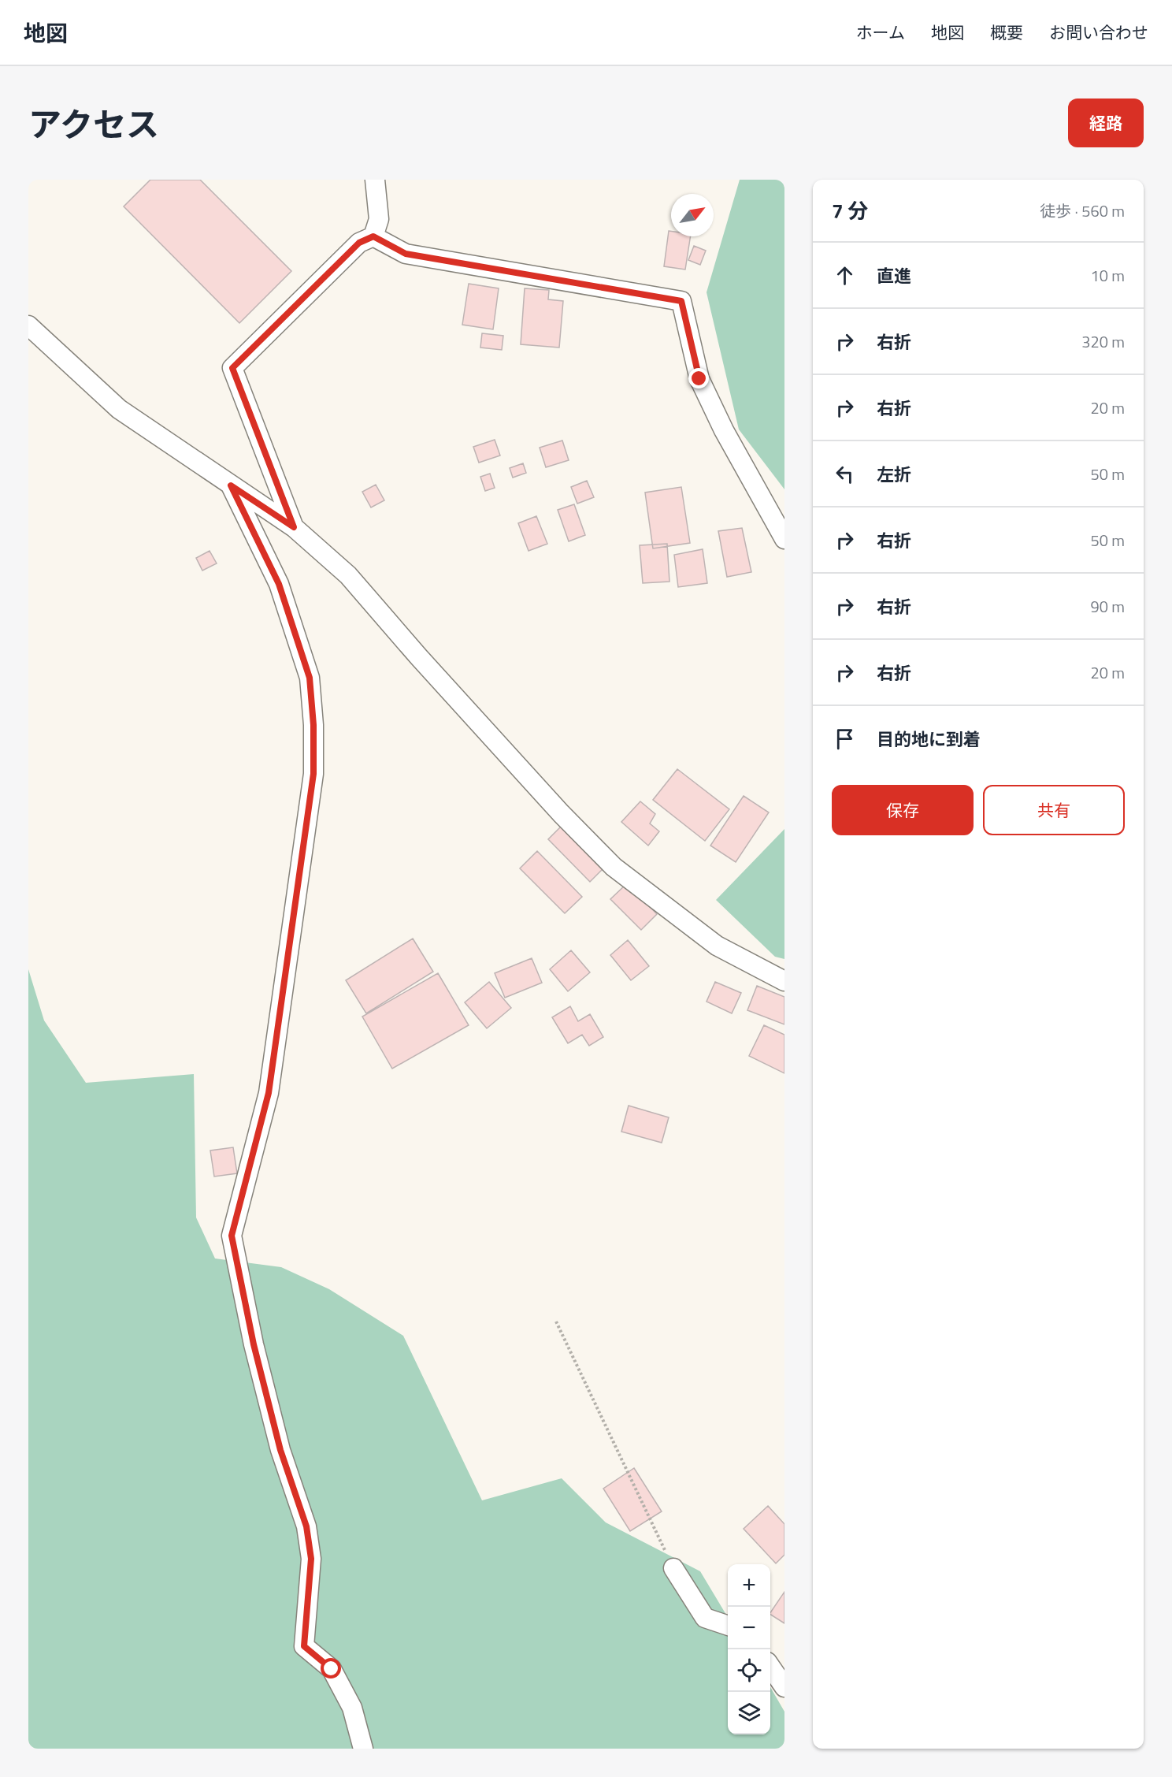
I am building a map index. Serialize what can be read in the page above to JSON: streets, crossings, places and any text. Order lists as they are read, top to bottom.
{
  "north": "top right",
  "page": {
    "header": "地図",
    "nav": [
      "ホーム",
      "地図",
      "概要",
      "お問い合わせ"
    ],
    "title": "アクセス",
    "buttons": [
      "経路",
      ["保存", "共有"]
    ],
    "heading": ["7 分", "徒歩 · 560 m"],
    "list": [
      ["直進", "10 m"],
      ["右折", "320 m"],
      ["右折", "20 m"],
      ["左折", "50 m"],
      ["右折", "50 m"],
      ["右折", "90 m"],
      ["右折", "20 m"],
      "目的地に到着"
    ],
    "map_buttons": ["+", "−"]
  }
}
